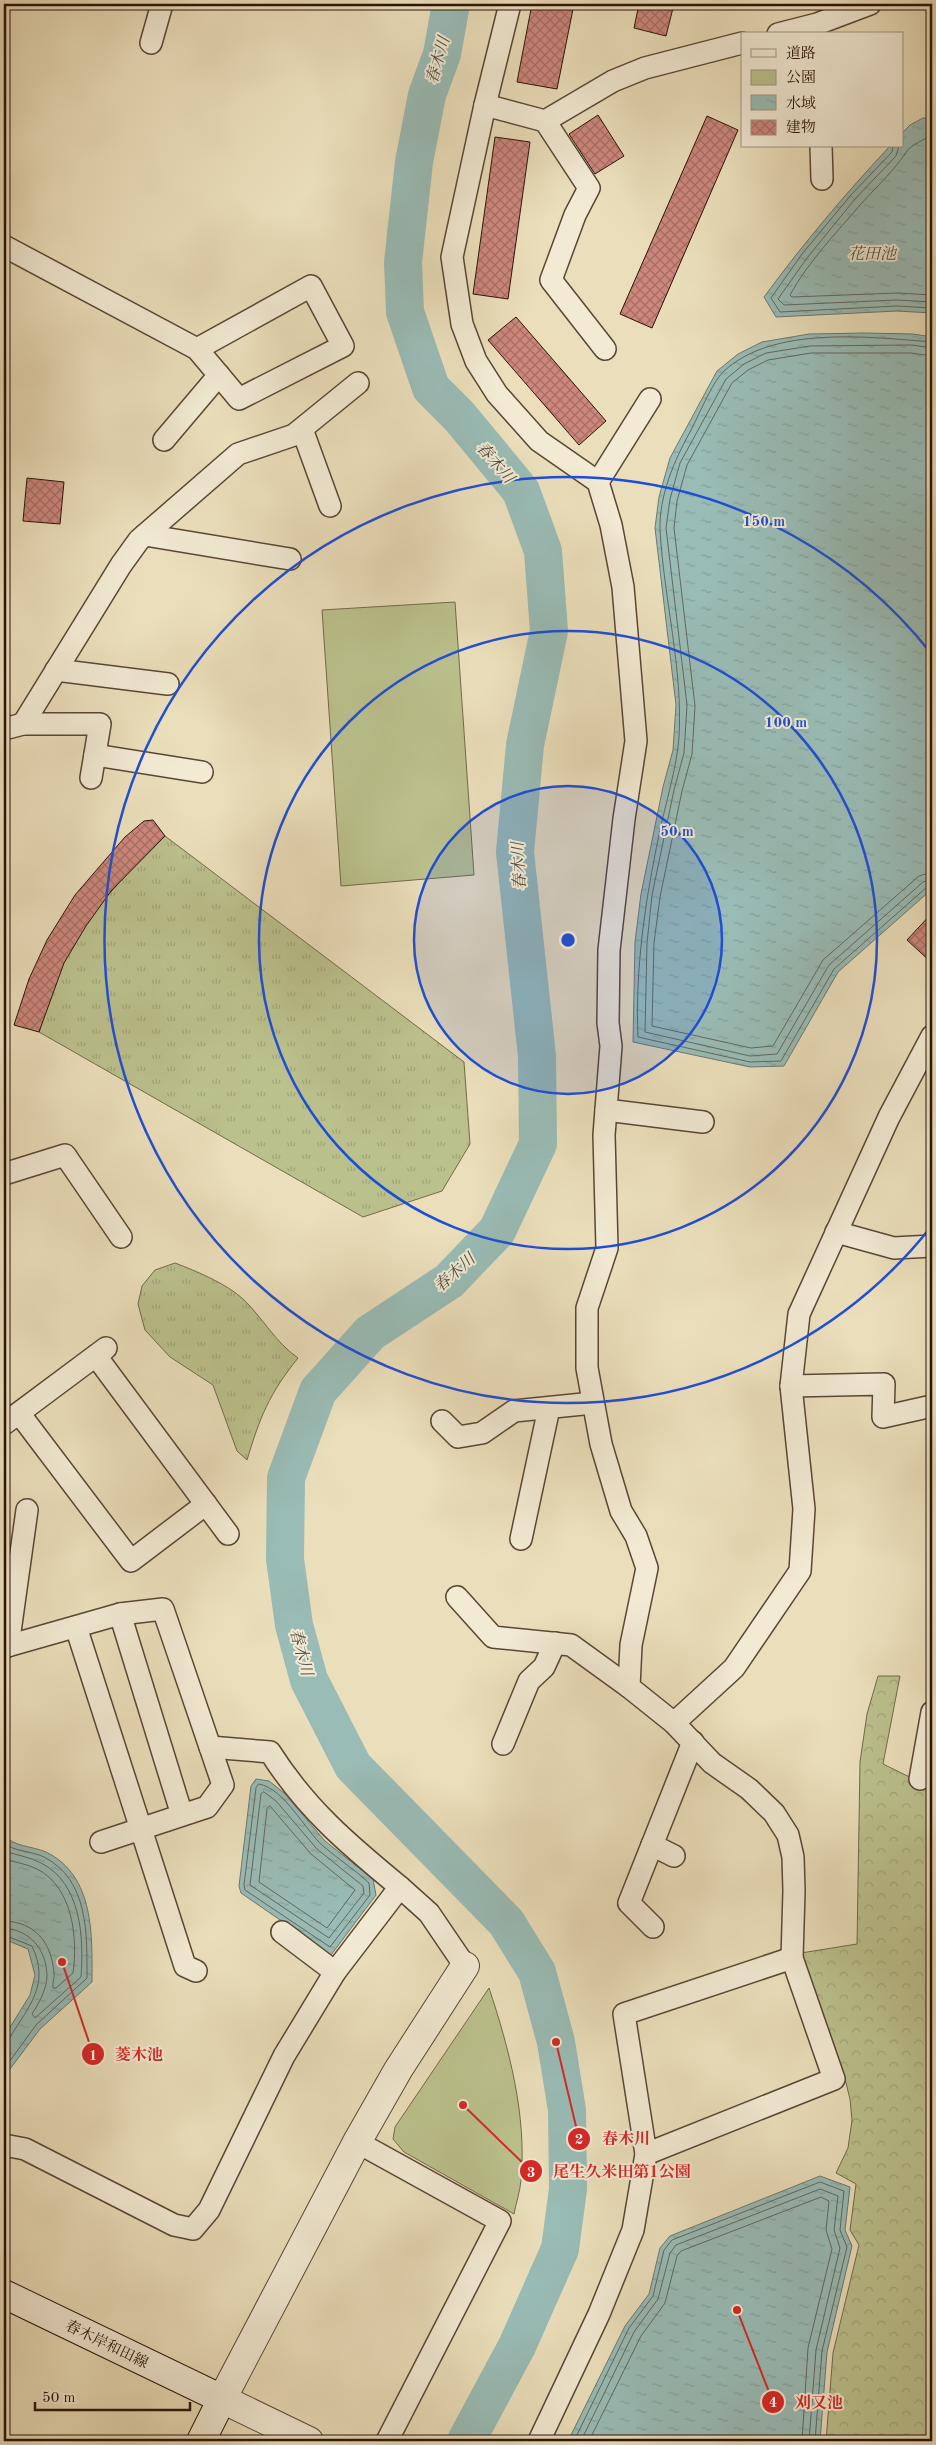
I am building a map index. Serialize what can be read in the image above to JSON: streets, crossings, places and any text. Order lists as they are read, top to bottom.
{
  "streets": {
    "street": ["春木岸和田線"]
  },
  "water": ["春木川", "花田池"],
  "places": [
    "菱木池",
    "春木川",
    "尾生久米田第1公園",
    "刈又池"
  ],
  "legend": [
    "道路",
    "公園",
    "水域",
    "建物"
  ],
  "scale_bar": "50 m",
  "rings": ["150 m", "100 m", "50 m"]
}
